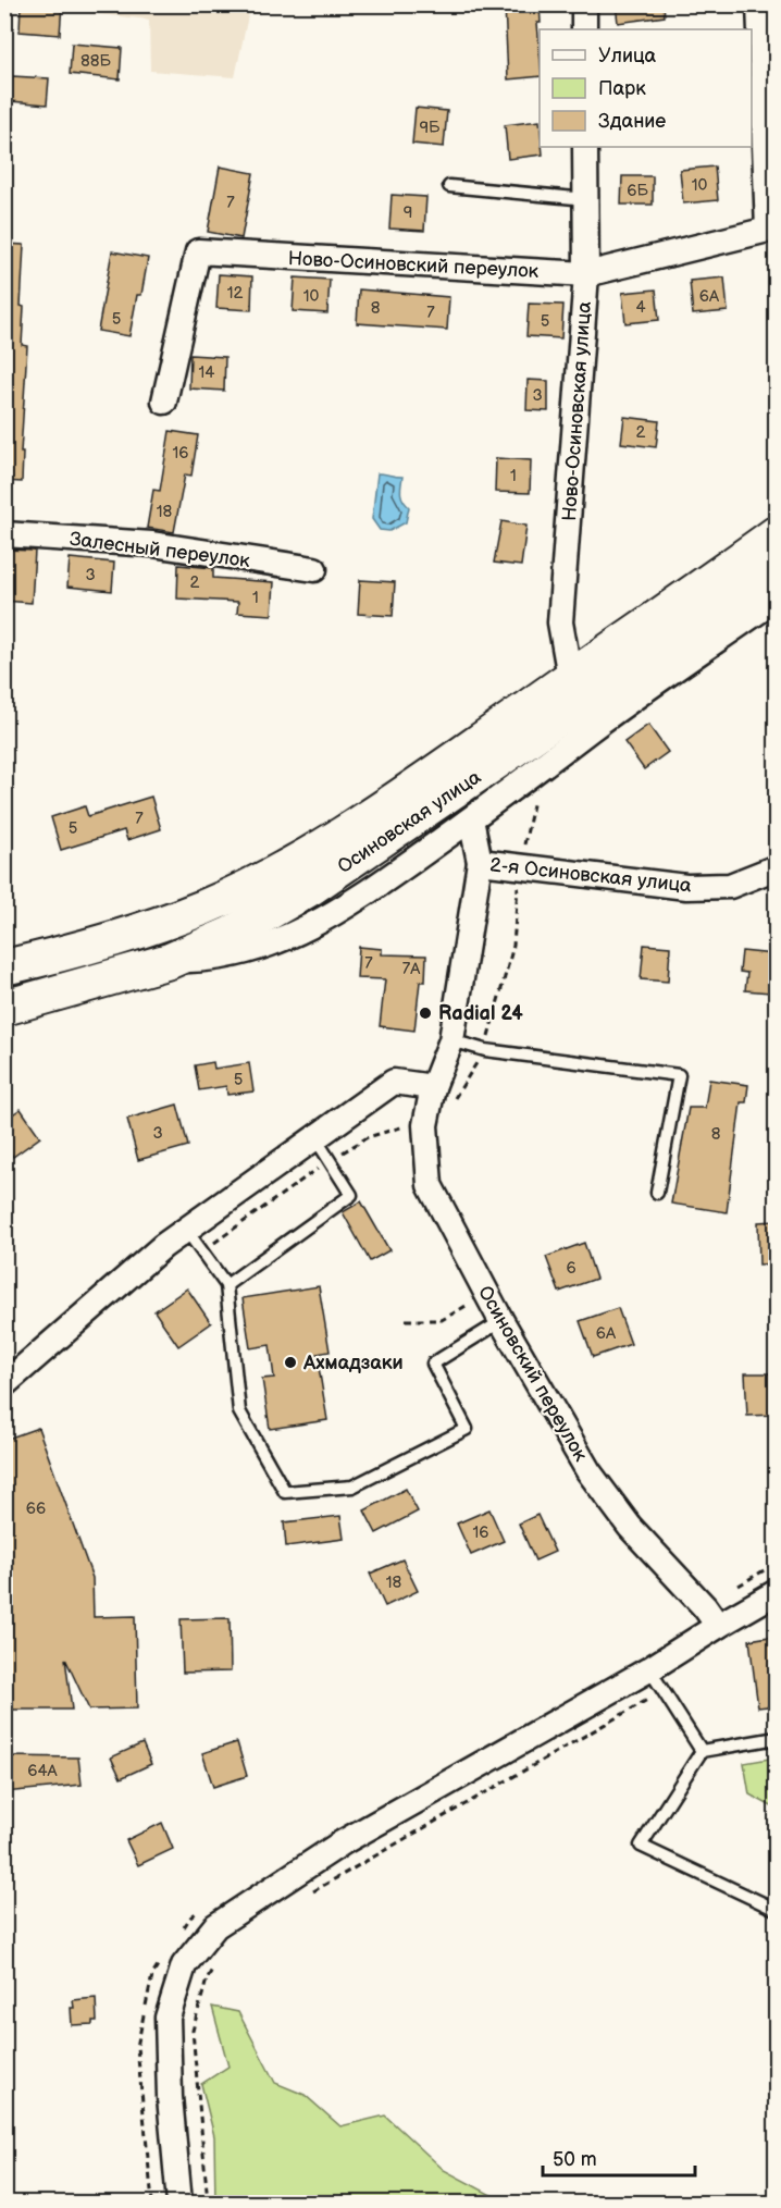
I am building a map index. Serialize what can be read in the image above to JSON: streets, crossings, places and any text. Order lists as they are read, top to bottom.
{
  "streets": {
    "street": [
      "Ново-Осиновский переулок",
      "Ново-Осиновская улица",
      "Залесный переулок",
      "Осиновская улица",
      "2-я Осиновская улица",
      "Осиновский переулок"
    ]
  },
  "crossings": [
    ["Ново-Осиновский переулок", "Ново-Осиновская улица"],
    ["Ново-Осиновская улица", "Осиновская улица"],
    ["2-я Осиновская улица", "Осиновский переулок"]
  ],
  "places": ["Radial 24", "Ахмадзаки"],
  "house_numbers": [
    "88Б",
    "9Б",
    "10",
    "6Б",
    "7",
    "9",
    "12",
    "10",
    "6А",
    "4",
    "8",
    "7",
    "5",
    "5",
    "14",
    "3",
    "2",
    "16",
    "1",
    "18",
    "3",
    "2",
    "1",
    "7",
    "5",
    "7",
    "7А",
    "5",
    "3",
    "8",
    "6",
    "6А",
    "66",
    "16",
    "18",
    "64А"
  ],
  "legend": ["Улица", "Парк", "Здание"],
  "scale_bar": "50 m"
}
